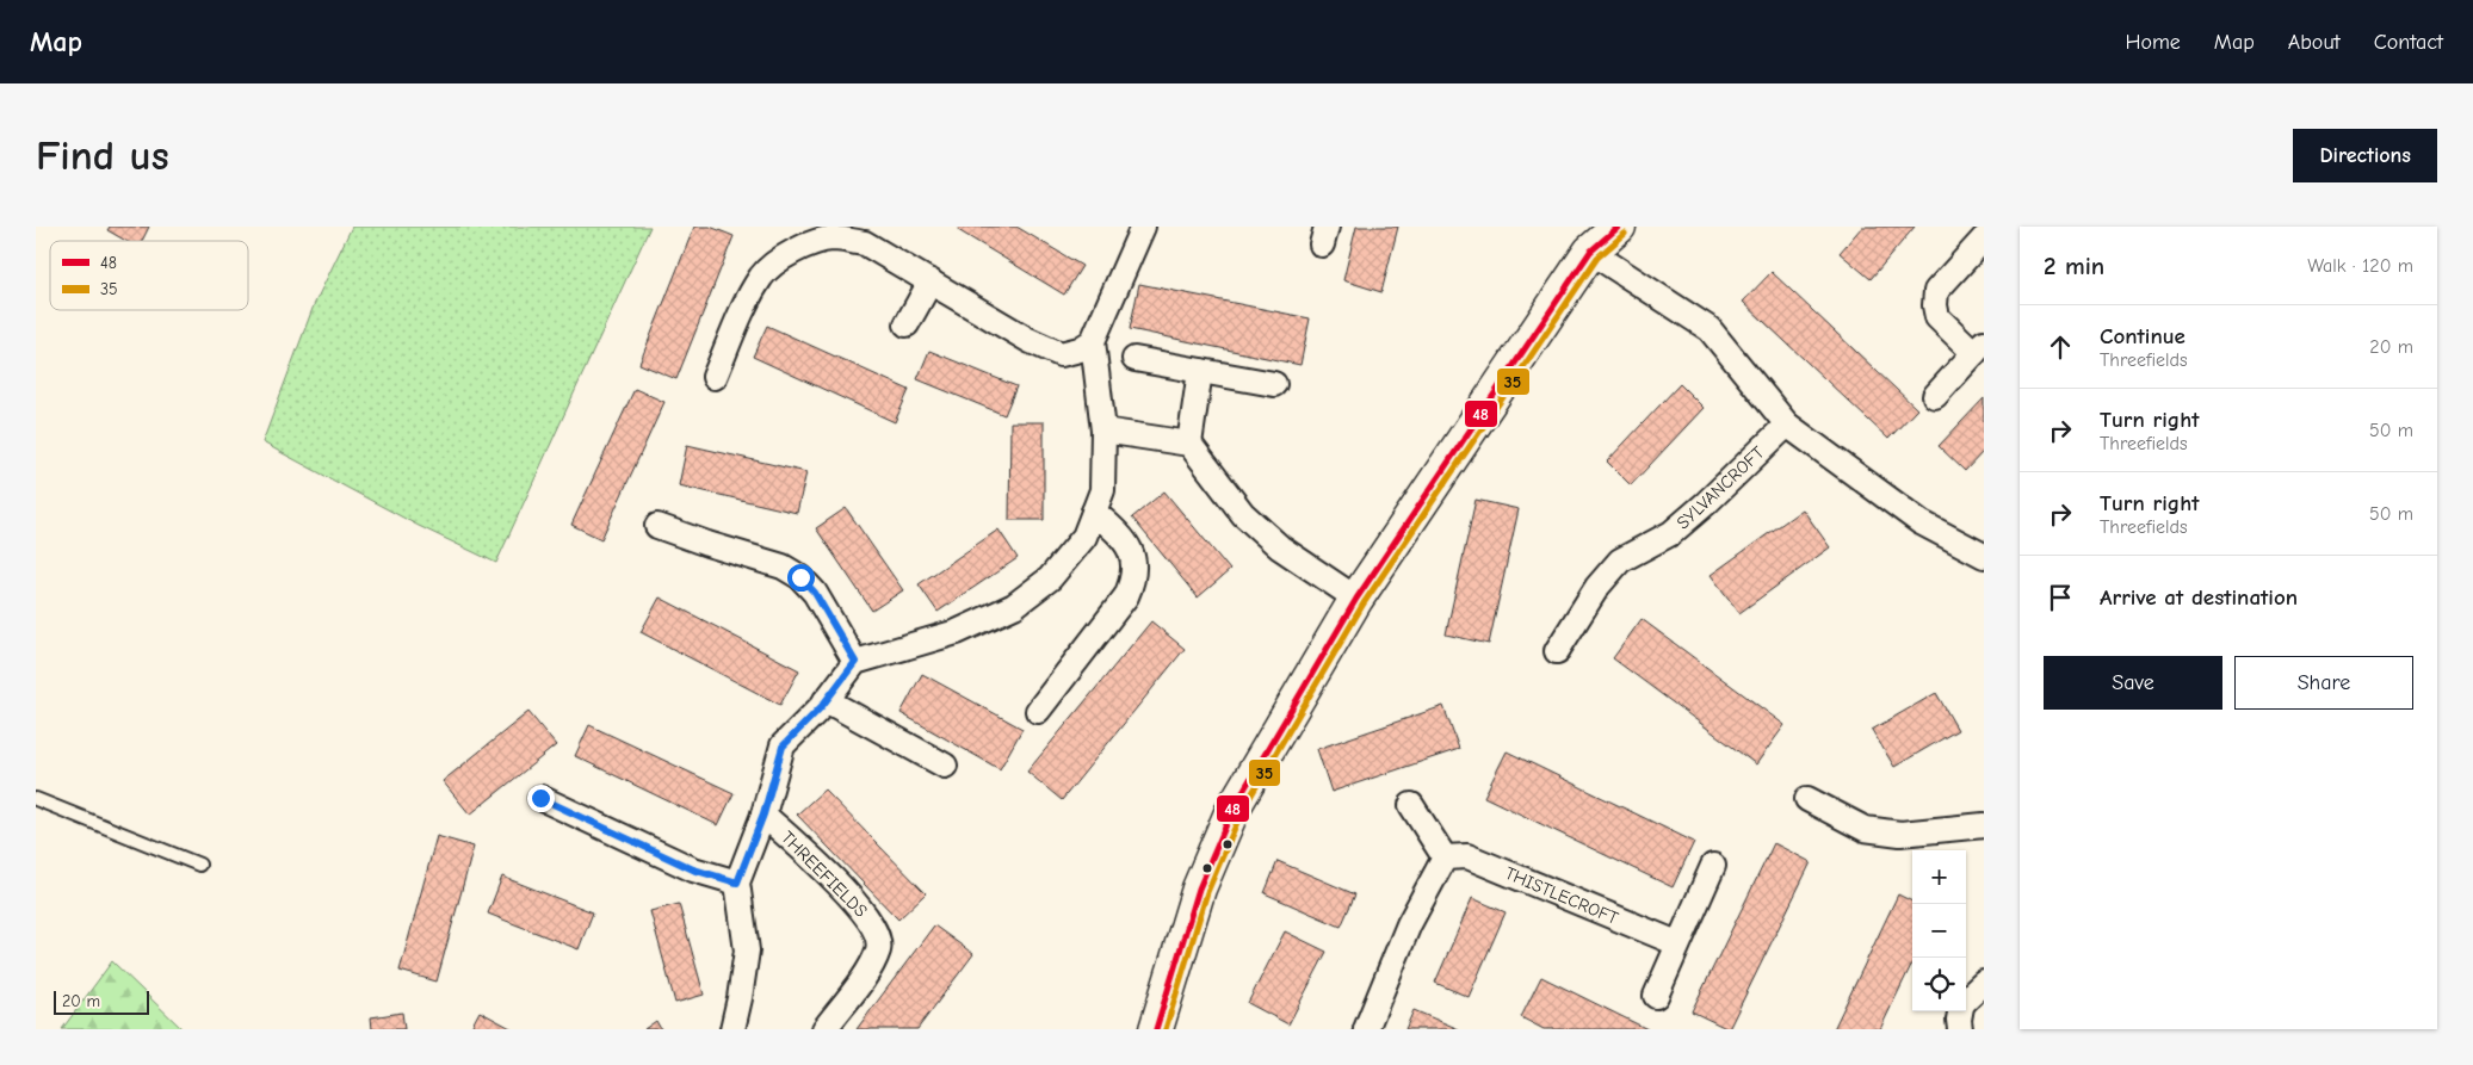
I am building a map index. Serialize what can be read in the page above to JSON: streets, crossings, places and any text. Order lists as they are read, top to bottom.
{
  "streets": {
    "street": ["SYLVANCROFT", "THREEFIELDS", "THISTLECROFT"]
  },
  "lines": ["transit line 48", "transit line 35"],
  "legend": ["48", "35"],
  "scale_bar": "20 m",
  "page": {
    "header": "Map",
    "nav": [
      "Home",
      "Map",
      "About",
      "Contact"
    ],
    "buttons": [
      "Directions",
      ["Save", "Share"]
    ],
    "title": "Find us",
    "heading": ["2 min", "Walk · 120 m"],
    "list": [
      ["Continue", "Threefields", "20 m"],
      ["Turn right", "Threefields", "50 m"],
      ["Turn right", "Threefields", "50 m"],
      "Arrive at destination"
    ],
    "map_buttons": ["+", "−"],
    "scale": "20 m"
  }
}
